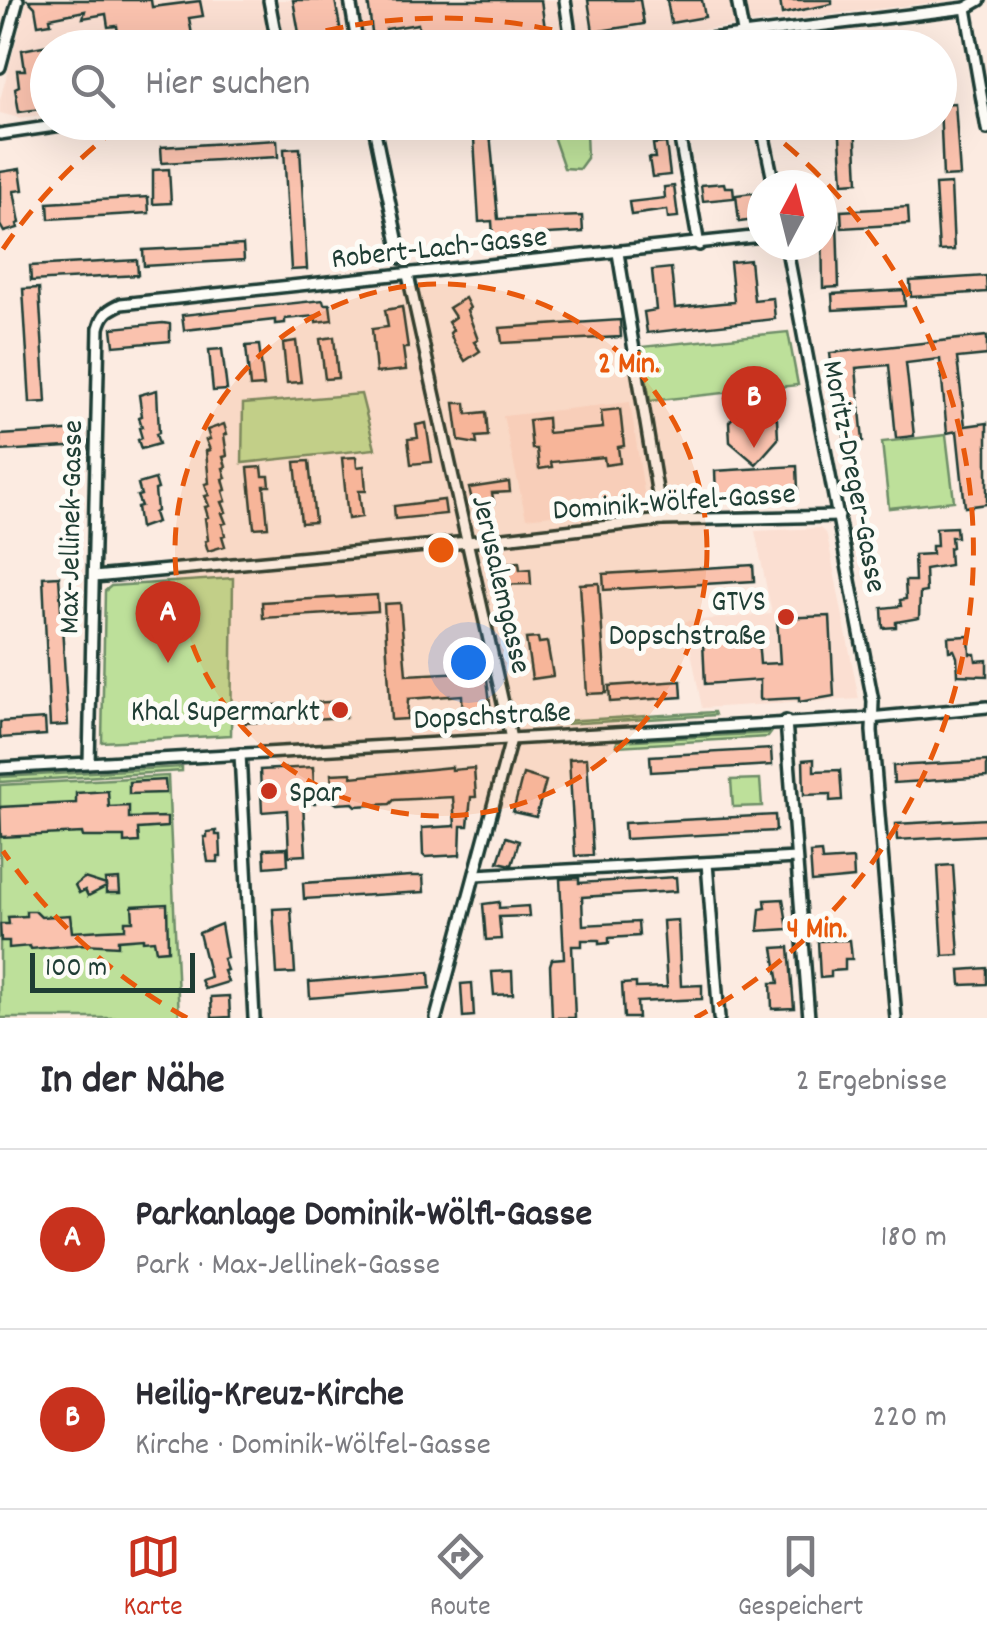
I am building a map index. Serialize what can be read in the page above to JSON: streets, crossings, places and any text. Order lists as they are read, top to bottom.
{
  "streets": {
    "street": [
      "Robert-Lach-Gasse",
      "Moritz-Dreger-Gasse",
      "Dominik-Wölfel-Gasse",
      "Max-Jellinek-Gasse",
      "Jerusalemgasse",
      "Dopschstraße"
    ]
  },
  "crossings": [
    ["Robert-Lach-Gasse", "Max-Jellinek-Gasse"],
    ["Robert-Lach-Gasse", "Jerusalemgasse"],
    ["Moritz-Dreger-Gasse", "Dominik-Wölfel-Gasse"],
    ["Moritz-Dreger-Gasse", "Dopschstraße"],
    ["Dominik-Wölfel-Gasse", "Max-Jellinek-Gasse"],
    ["Dominik-Wölfel-Gasse", "Jerusalemgasse"],
    ["Max-Jellinek-Gasse", "Dopschstraße"],
    ["Jerusalemgasse", "Dopschstraße"]
  ],
  "places": ["GTVS Dopschstraße", "Khal Supermarkt", "Spar"],
  "scale_bar": "100 m",
  "north": "top",
  "page": {
    "search": "Hier suchen",
    "pins": ["B", "A"],
    "scale": "100 m",
    "heading": ["In der Nähe", "2 Ergebnisse"],
    "list": [
      {
        "mark": "A",
        "name": "Parkanlage Dominik-Wölfl-Gasse",
        "note": "Park · Max-Jellinek-Gasse",
        "value": "180 m"
      },
      {
        "mark": "B",
        "name": "Heilig-Kreuz-Kirche",
        "note": "Kirche · Dominik-Wölfel-Gasse",
        "value": "220 m"
      }
    ],
    "nav": ["Karte", "Route", "Gespeichert"]
  },
  "rings": ["2 Min.", "4 Min."]
}
